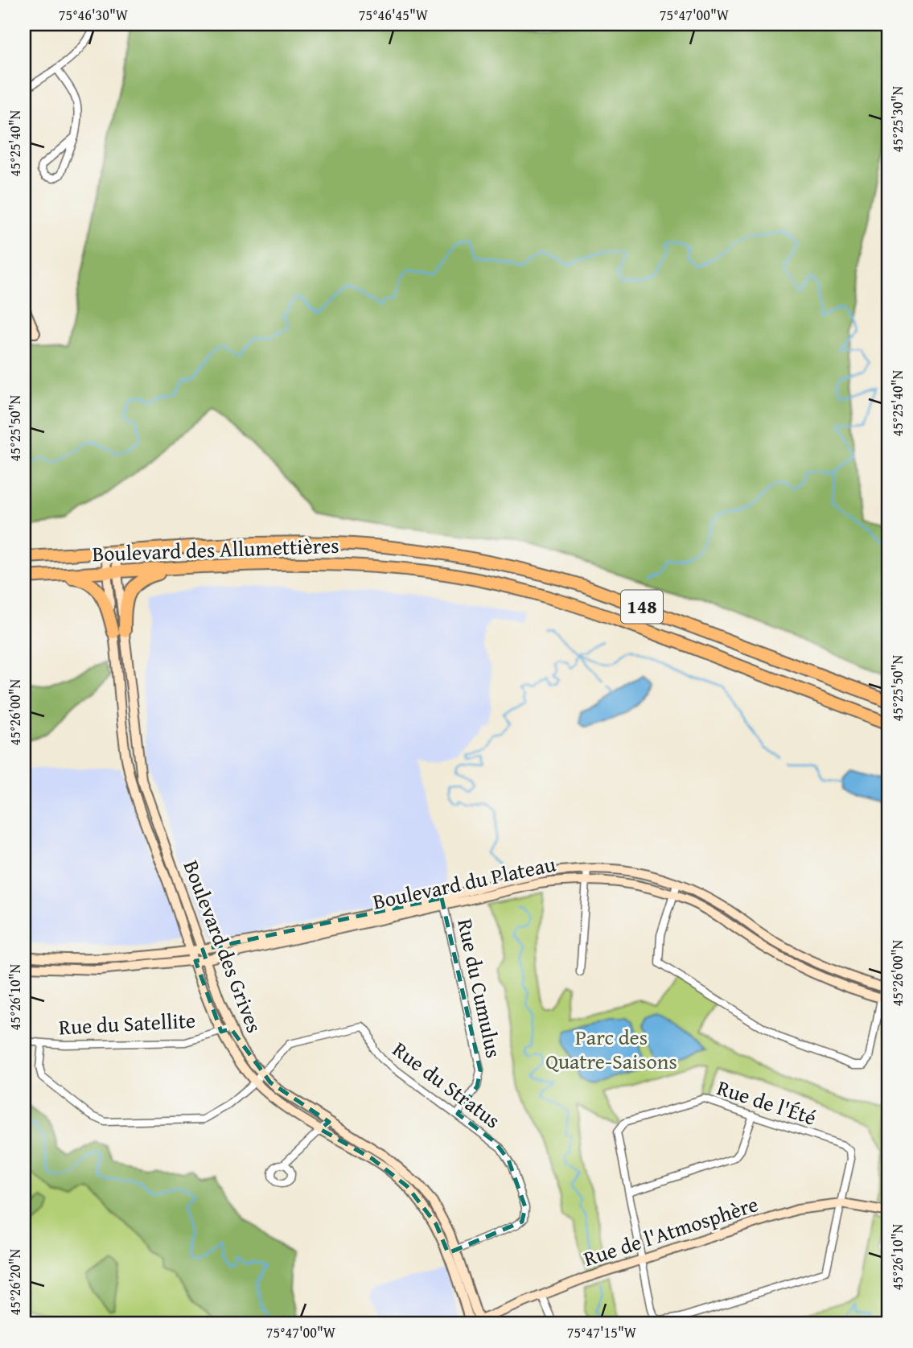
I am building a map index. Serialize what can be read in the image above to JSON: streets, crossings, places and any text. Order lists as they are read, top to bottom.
{
  "streets": {
    "highway": ["Boulevard des Allumettières", "148"],
    "street": [
      "Boulevard du Plateau",
      "Boulevard des Grives",
      "Rue du Cumulus",
      "Rue du Satellite",
      "Rue du Stratus",
      "Rue de l'Été",
      "Rue de l'Atmosphère"
    ]
  },
  "crossings": [
    ["Boulevard des Allumettières", "Boulevard des Grives"],
    ["Boulevard du Plateau", "Boulevard des Grives"],
    ["Boulevard du Plateau", "Rue du Cumulus"],
    ["Boulevard des Grives", "Rue du Satellite"],
    ["Boulevard des Grives", "Rue du Stratus"],
    ["Boulevard des Grives", "Rue de l'Atmosphère"],
    ["Rue du Cumulus", "Rue du Stratus"],
    ["Rue du Satellite", "Rue du Stratus"],
    ["Rue de l'Été", "Rue de l'Atmosphère"]
  ],
  "parks": ["Parc des Quatre-Saisons"],
  "coordinates": [
    "75°46'30\"W",
    "75°46'45\"W",
    "75°47'00\"W",
    "45°25'30\"N",
    "45°25'40\"N",
    "45°25'50\"N",
    "45°26'00\"N",
    "45°26'10\"N",
    "45°26'20\"N",
    "75°47'15\"W"
  ]
}
